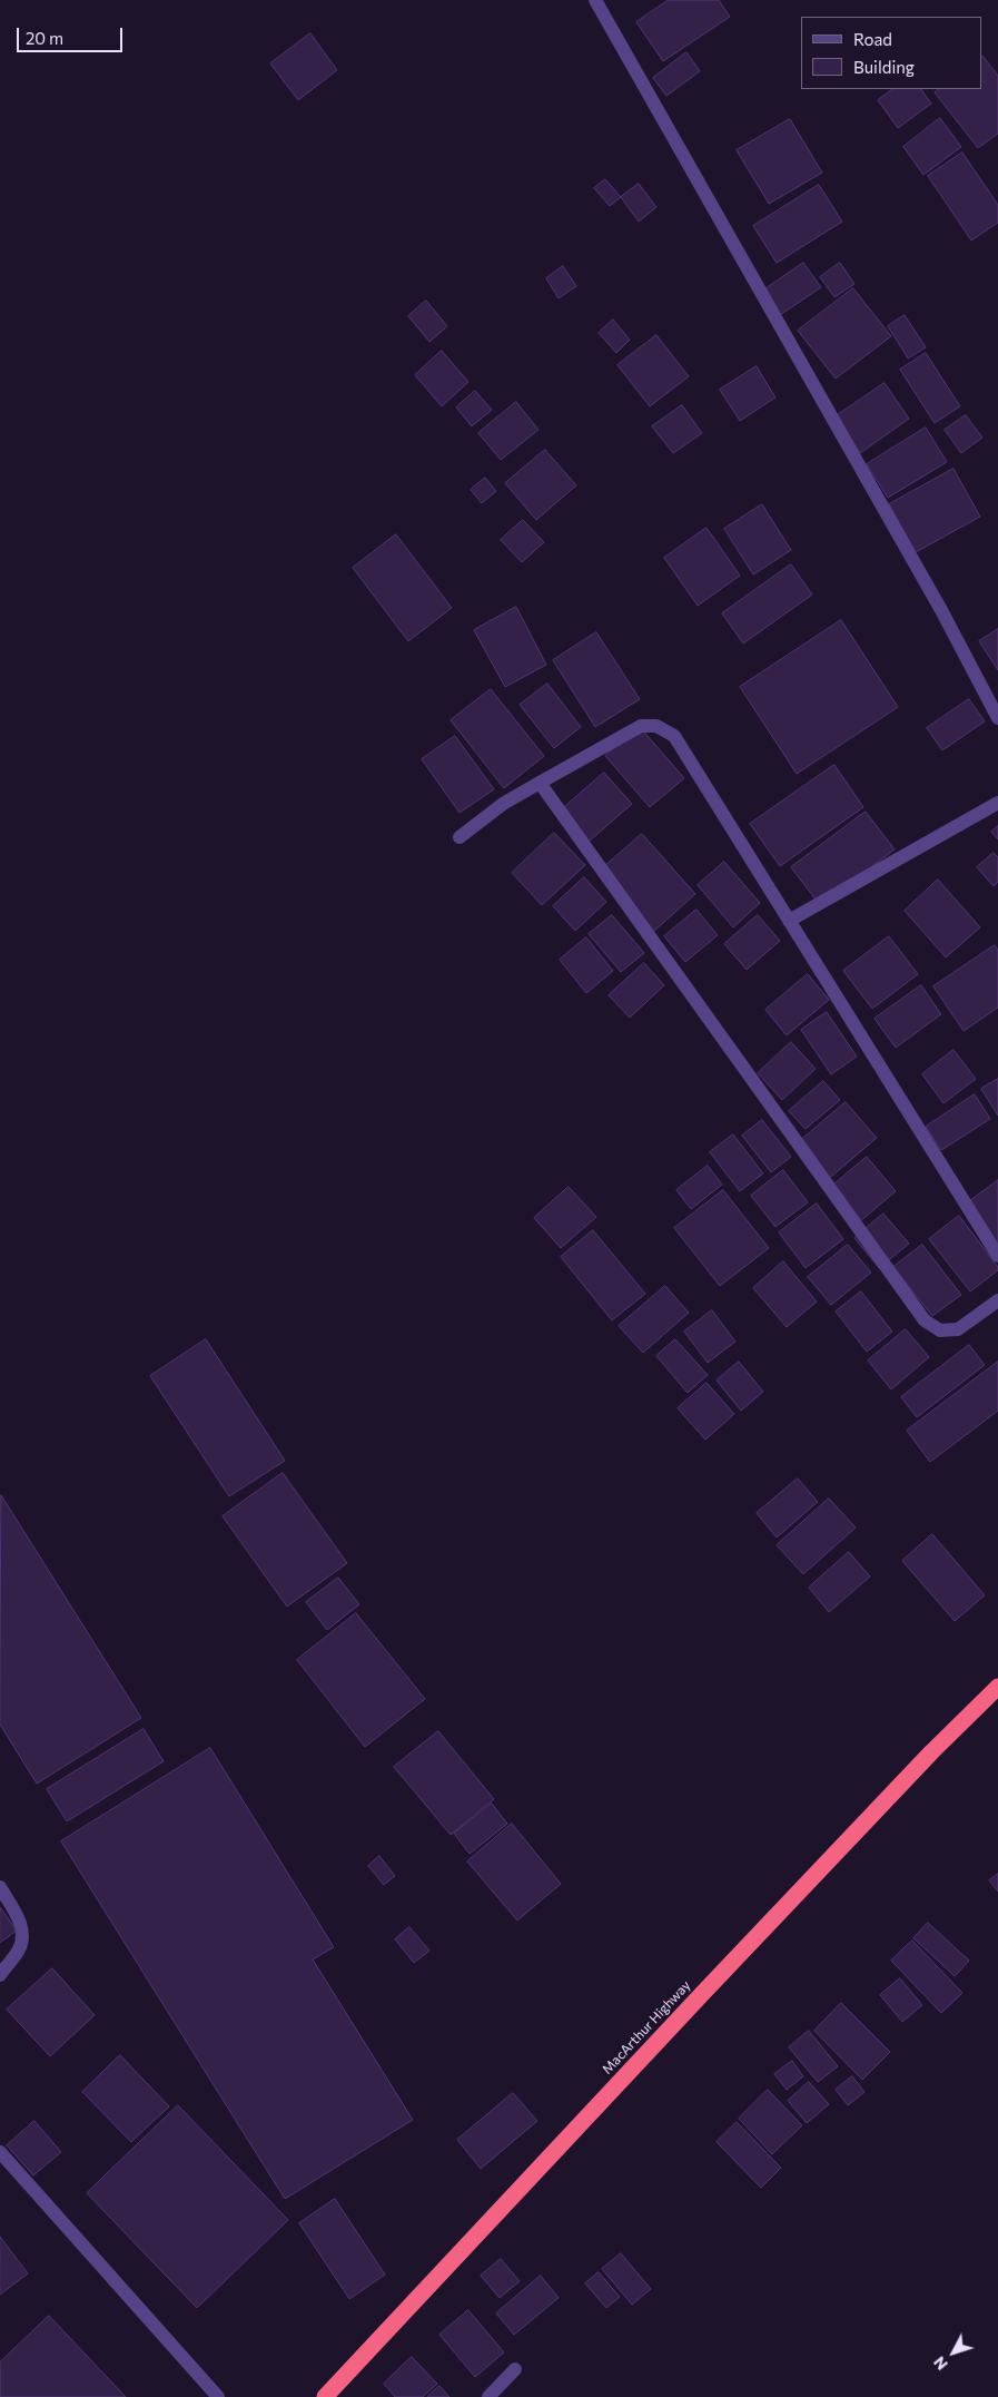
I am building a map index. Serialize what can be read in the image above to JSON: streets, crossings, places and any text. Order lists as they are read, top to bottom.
{
  "streets": {
    "highway": ["MacArthur Highway"]
  },
  "legend": ["Road", "Building"],
  "scale_bar": "20 m",
  "north": "bottom left"
}
